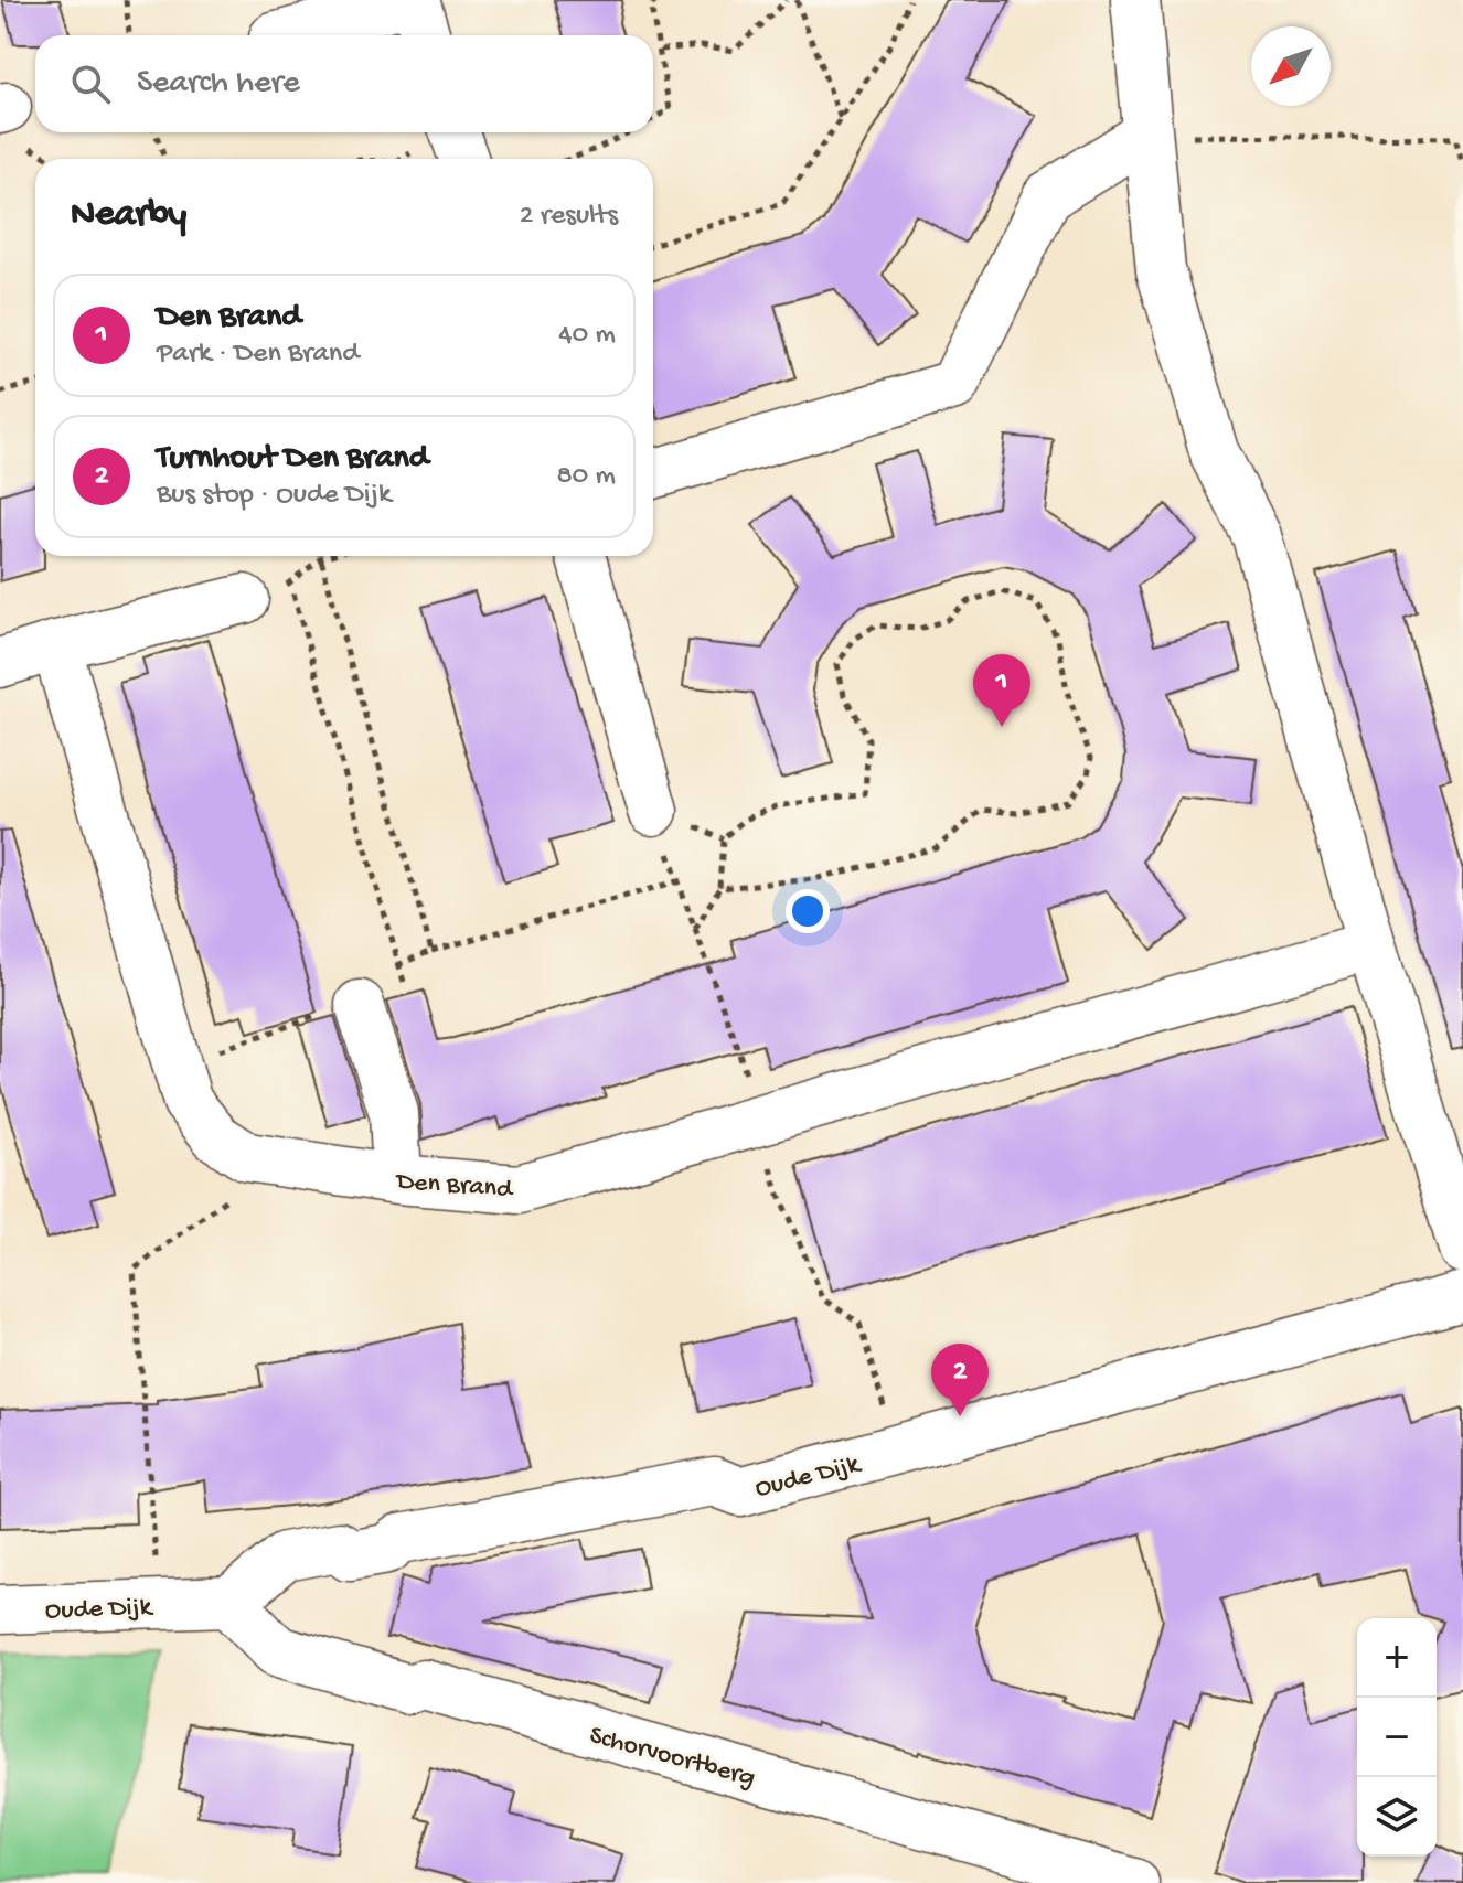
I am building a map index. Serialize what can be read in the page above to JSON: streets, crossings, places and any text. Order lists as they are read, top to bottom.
{
  "streets": {
    "street": ["Den Brand", "Oude Dijk", "Schorvoortberg"]
  },
  "crossings": [
    ["Oude Dijk", "Schorvoortberg"]
  ],
  "north": "bottom left",
  "page": {
    "search": "Search here",
    "heading": ["Nearby", "2 results"],
    "list": [
      {
        "mark": "1",
        "name": "Den Brand",
        "note": "Park · Den Brand",
        "value": "40 m"
      },
      {
        "mark": "2",
        "name": "Turnhout Den Brand",
        "note": "Bus stop · Oude Dijk",
        "value": "80 m"
      }
    ],
    "pins": ["1", "2"],
    "map_buttons": ["+", "−"]
  }
}
